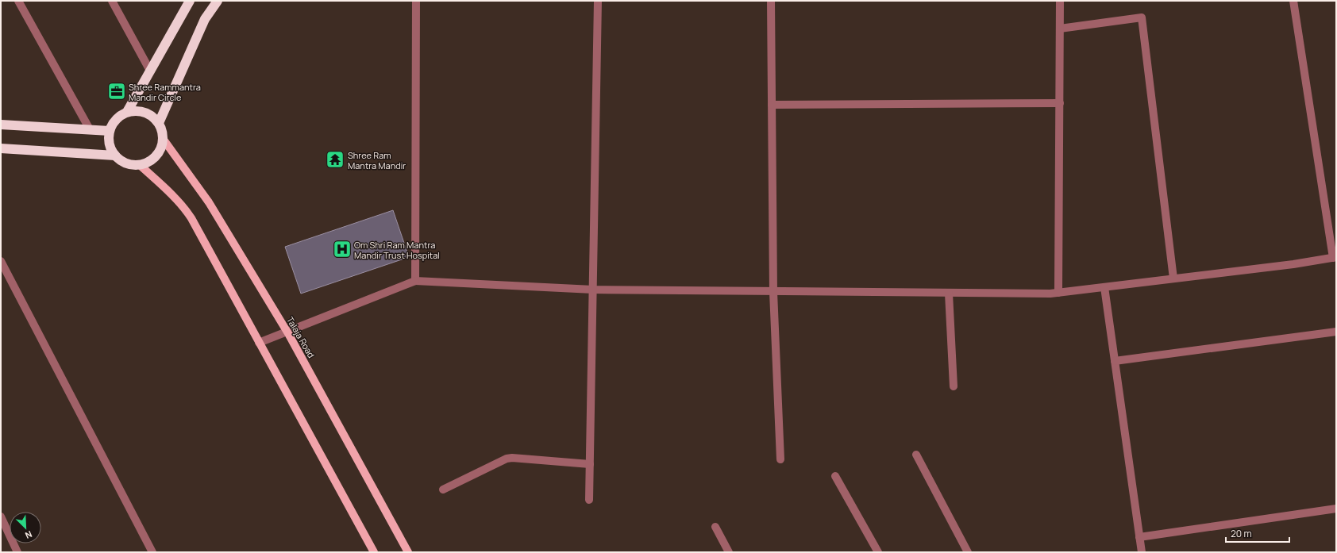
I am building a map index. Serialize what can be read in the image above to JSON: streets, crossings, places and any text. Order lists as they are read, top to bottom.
{
  "streets": {
    "main road": ["Talaja Road"]
  },
  "places": {
    "office": ["Shree Rammantra Mandir Circle"],
    "temple": ["Shree Ram Mantra Mandir"],
    "hospital": ["Om Shri Ram Mantra Mandir Trust Hospital"]
  },
  "scale_bar": "20 m",
  "north": "bottom right"
}
